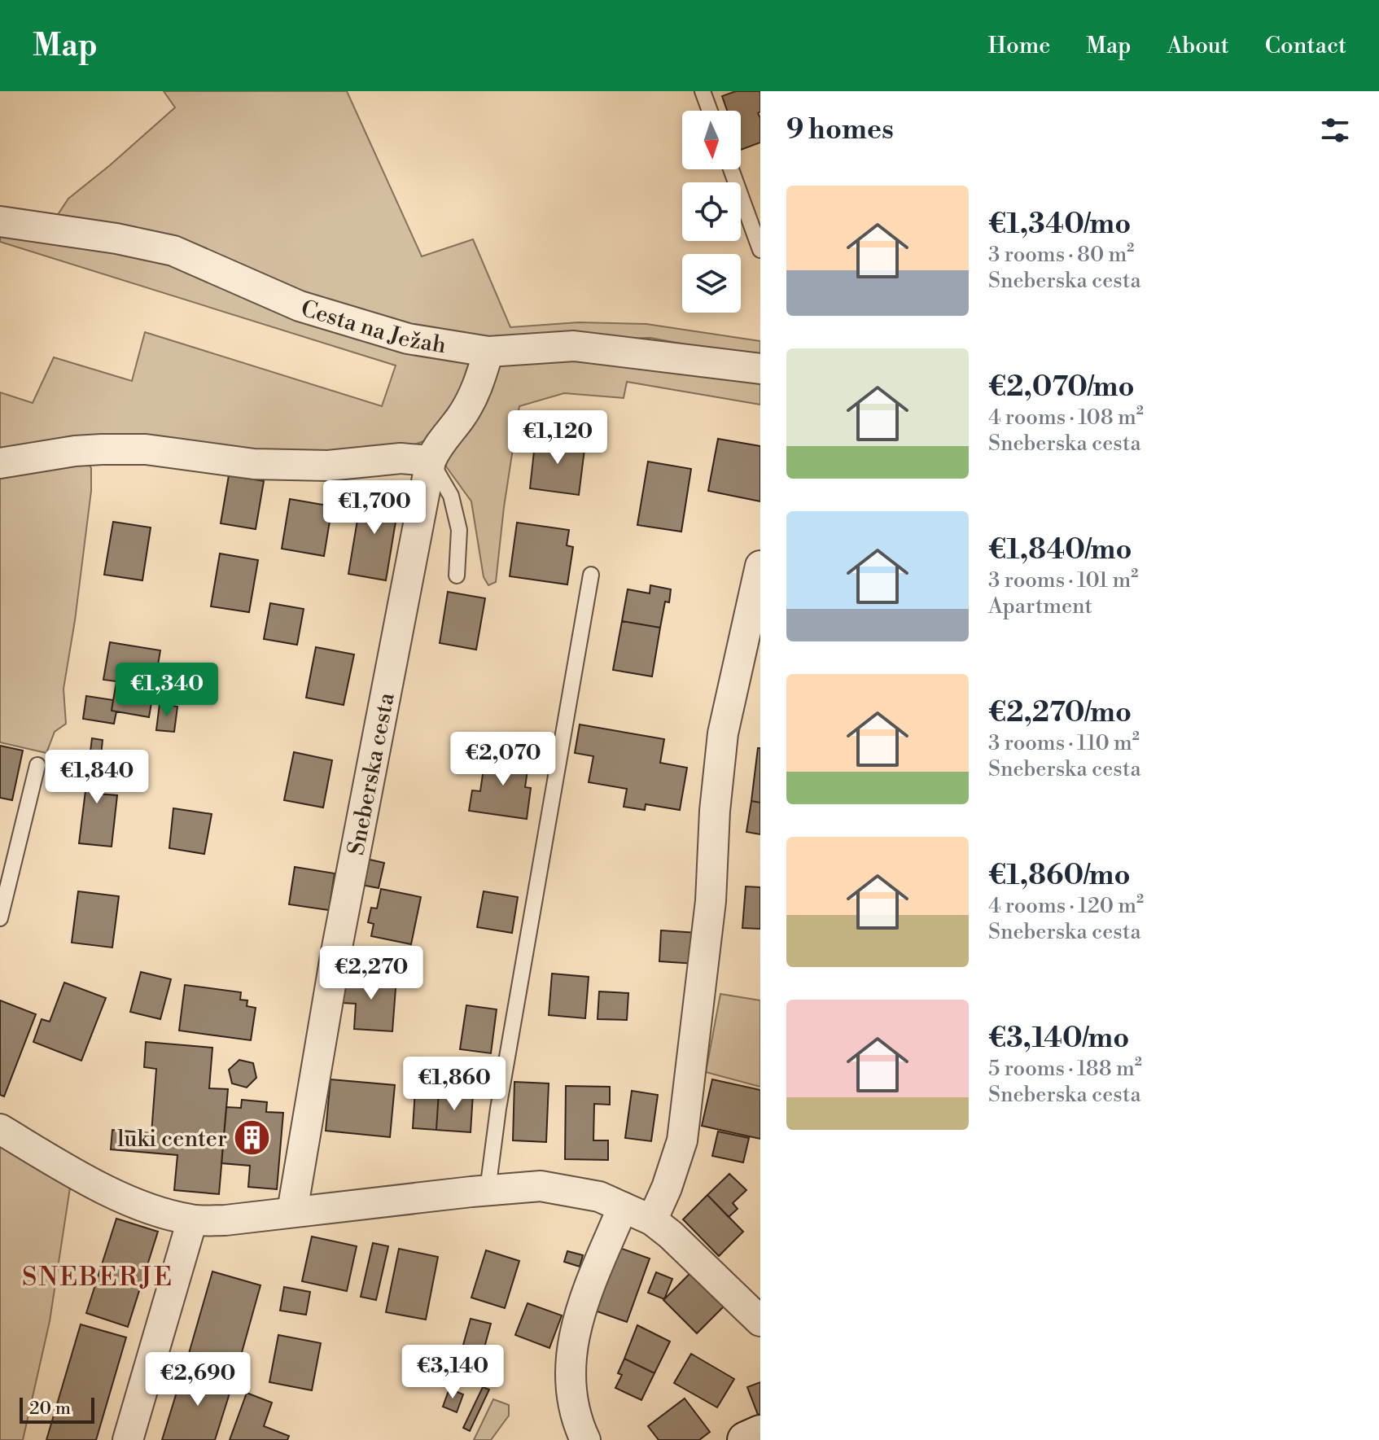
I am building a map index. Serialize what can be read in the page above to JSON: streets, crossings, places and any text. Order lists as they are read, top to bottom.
{
  "streets": {
    "street": ["Cesta na Ježah", "Sneberska cesta"]
  },
  "crossings": [
    ["Cesta na Ježah", "Sneberska cesta"]
  ],
  "districts": ["SNEBERJE"],
  "places": {
    "building": ["luki center"]
  },
  "scale_bar": "20 m",
  "north": "bottom",
  "page": {
    "header": "Map",
    "nav": [
      "Home",
      "Map",
      "About",
      "Contact"
    ],
    "heading": "9 homes",
    "list": [
      {
        "name": "€1,340/mo",
        "note": "3 rooms · 80 m² · Sneberska cesta"
      },
      {
        "name": "€2,070/mo",
        "note": "4 rooms · 108 m² · Sneberska cesta"
      },
      {
        "name": "€1,840/mo",
        "note": "3 rooms · 101 m² · Apartment"
      },
      {
        "name": "€2,270/mo",
        "note": "3 rooms · 110 m² · Sneberska cesta"
      },
      {
        "name": "€1,860/mo",
        "note": "4 rooms · 120 m² · Sneberska cesta"
      },
      {
        "name": "€3,140/mo",
        "note": "5 rooms · 188 m² · Sneberska cesta"
      }
    ],
    "price": [
      "€1,120",
      "€1,700",
      "€1,340",
      "€2,070",
      "€1,840",
      "€2,270",
      "€1,860",
      "€3,140",
      "€2,690"
    ],
    "scale": "20 m"
  }
}
